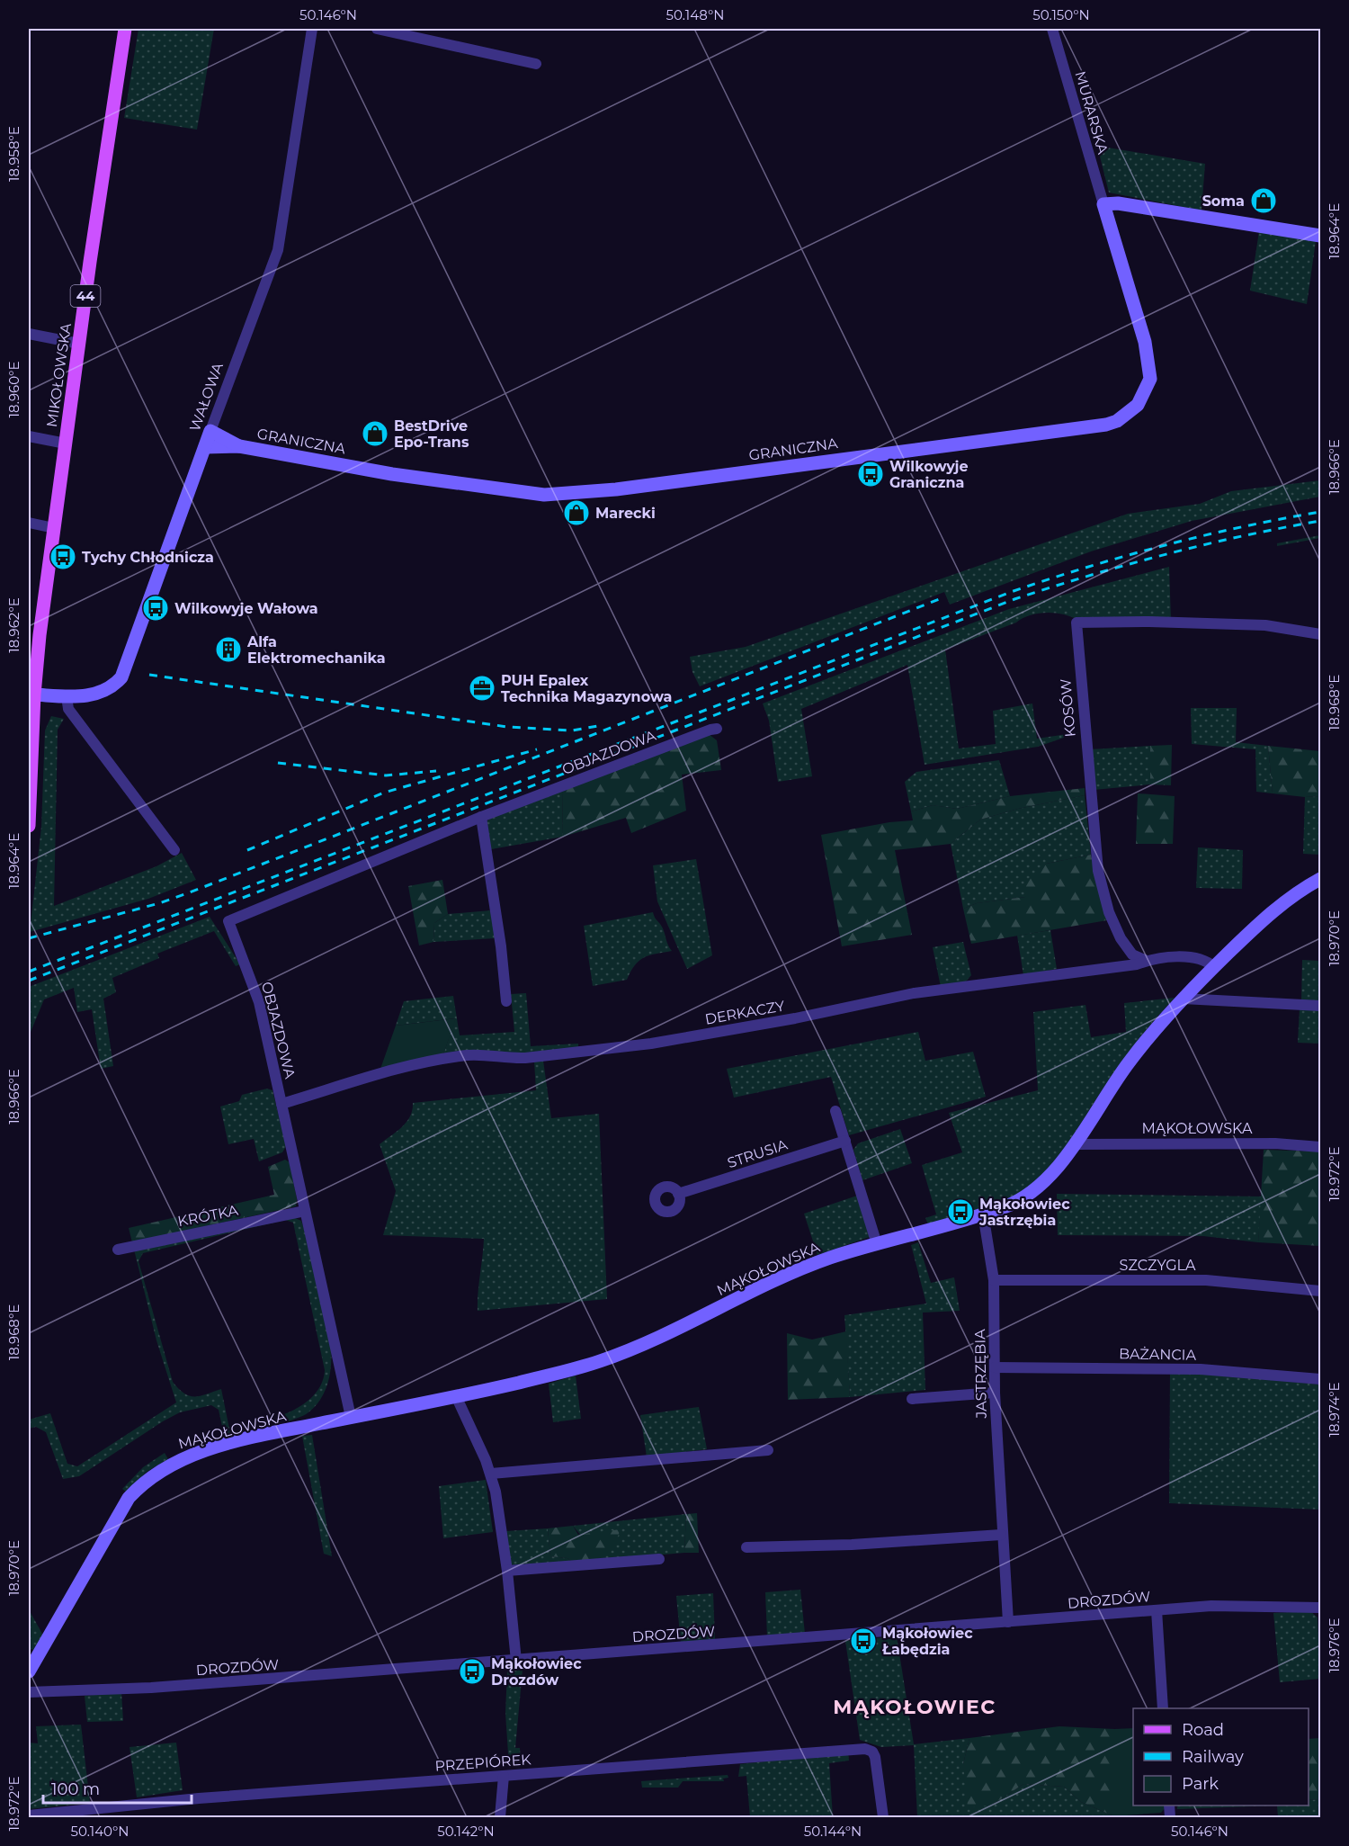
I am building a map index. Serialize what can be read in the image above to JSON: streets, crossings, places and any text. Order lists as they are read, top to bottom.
{
  "streets": {
    "main road": ["44", "MIKOŁOWSKA"],
    "street": [
      "MURARSKA",
      "WAŁOWA",
      "GRANICZNA",
      "KOSÓW",
      "OBJAZDOWA",
      "DERKACZY",
      "MĄKOŁOWSKA",
      "STRUSIA",
      "KRÓTKA",
      "SZCZYGLA",
      "BAŻANCIA",
      "JASTRZĘBIA",
      "DROZDÓW",
      "PRZEPIÓREK"
    ]
  },
  "crossings": [
    ["MURARSKA", "GRANICZNA"],
    ["MIKOŁOWSKA", "WAŁOWA"],
    ["KOSÓW", "DERKACZY"],
    ["OBJAZDOWA", "DERKACZY"],
    ["OBJAZDOWA", "MĄKOŁOWSKA"],
    ["OBJAZDOWA", "KRÓTKA"],
    ["DERKACZY", "MĄKOŁOWSKA"],
    ["MĄKOŁOWSKA", "JASTRZĘBIA"],
    ["SZCZYGLA", "JASTRZĘBIA"],
    ["BAŻANCIA", "JASTRZĘBIA"],
    ["JASTRZĘBIA", "DROZDÓW"]
  ],
  "districts": ["MĄKOŁOWIEC"],
  "places": {
    "shop": ["Soma", "BestDrive Epo-Trans", "Marecki"],
    "bus stop": [
      "Wilkowyje Graniczna",
      "Tychy Chłodnicza",
      "Wilkowyje Wałowa",
      "Mąkołowiec Jastrzębia",
      "Mąkołowiec Łabędzia",
      "Mąkołowiec Drozdów"
    ],
    "building": ["Alfa Elektromechanika"],
    "office": ["PUH Epalex Technika Magazynowa"]
  },
  "legend": ["Road", "Railway", "Park"],
  "scale_bar": "100 m",
  "coordinates": [
    "50.146°N",
    "50.148°N",
    "50.150°N",
    "18.958°E",
    "18.964°E",
    "18.960°E",
    "18.966°E",
    "18.962°E",
    "18.968°E",
    "18.970°E",
    "18.972°E",
    "18.974°E",
    "18.976°E",
    "50.140°N",
    "50.142°N",
    "50.144°N"
  ]
}
